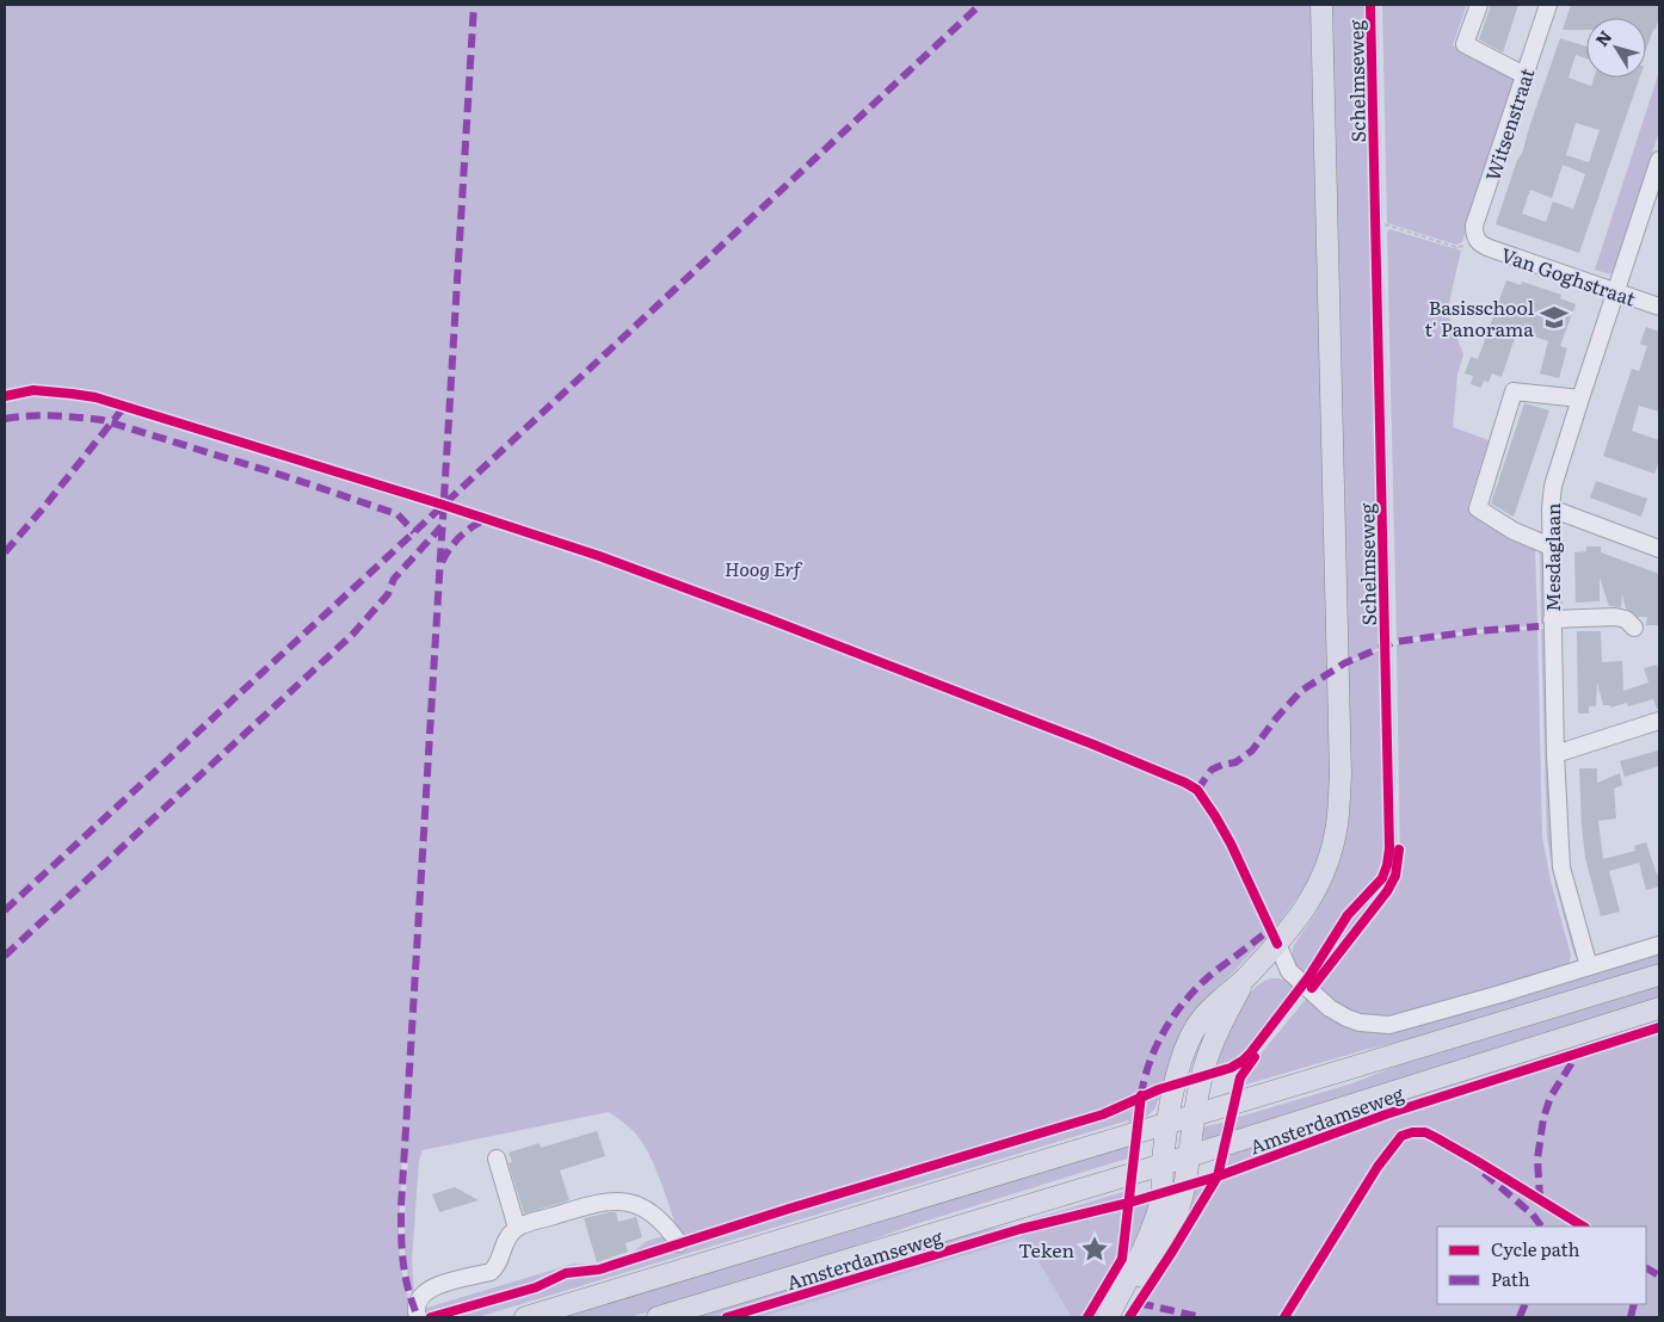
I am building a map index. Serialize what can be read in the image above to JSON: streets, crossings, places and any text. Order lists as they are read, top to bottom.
{
  "streets": {
    "main road": ["Schelmseweg", "Amsterdamseweg"],
    "street": ["Witsenstraat", "Van Goghstraat", "Mesdaglaan"]
  },
  "crossings": [
    ["Schelmseweg", "Amsterdamseweg"],
    ["Witsenstraat", "Van Goghstraat"],
    ["Van Goghstraat", "Mesdaglaan"]
  ],
  "parks": ["Hoog Erf"],
  "places": {
    "school or university": ["Basisschool t' Panorama"],
    "place": ["Teken"]
  },
  "legend": ["Cycle path", "Path"],
  "north": "top left"
}
